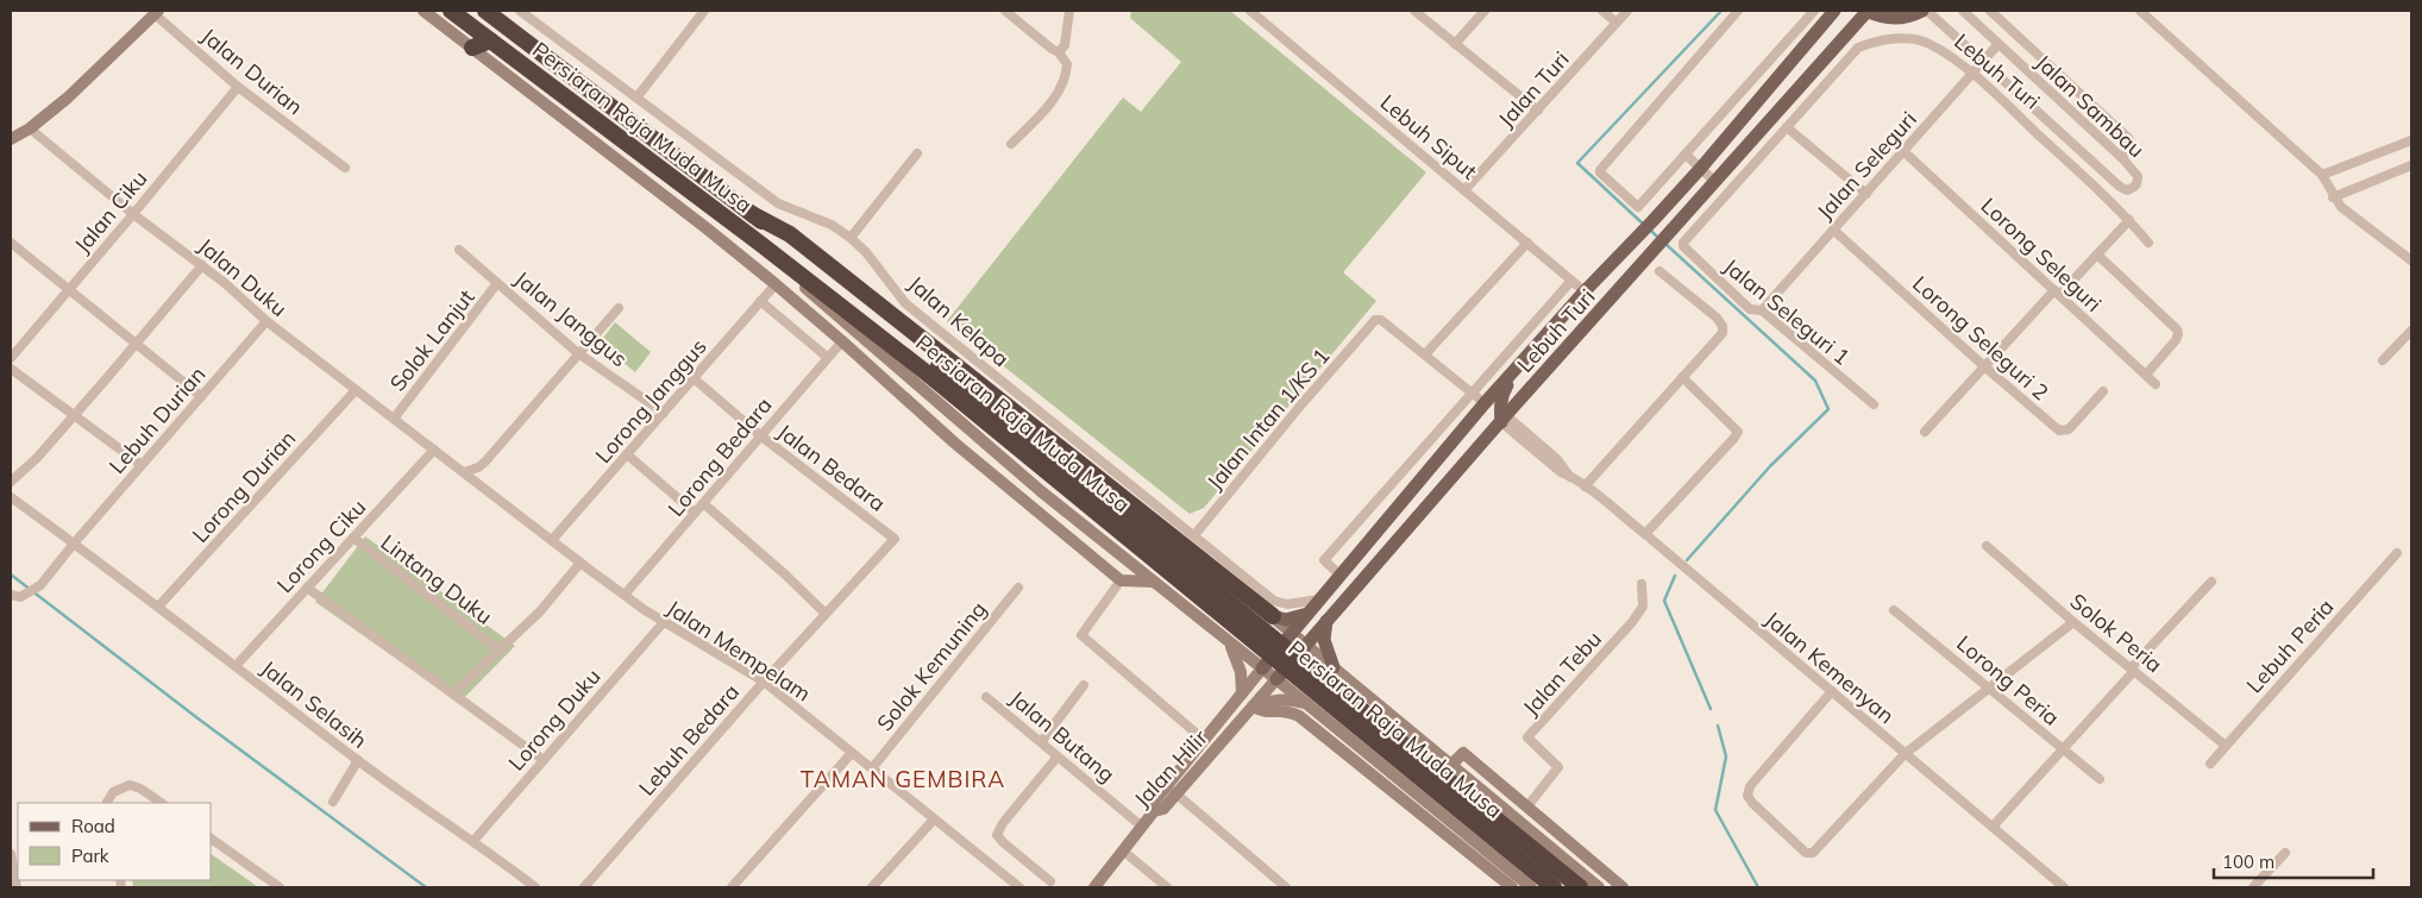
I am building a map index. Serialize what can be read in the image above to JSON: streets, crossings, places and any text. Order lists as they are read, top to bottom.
{
  "streets": {
    "highway": ["Persiaran Raja Muda Musa"],
    "main road": ["Lebuh Turi"],
    "street": [
      "Jalan Durian",
      "Jalan Turi",
      "Jalan Sambau",
      "Lebuh Siput",
      "Jalan Seleguri",
      "Jalan Ciku",
      "Lorong Seleguri",
      "Jalan Duku",
      "Jalan Seleguri 1",
      "Jalan Janggus",
      "Jalan Kelapa",
      "Lorong Seleguri 2",
      "Solok Lanjut",
      "Lorong Janggus",
      "Jalan Intan 1/KS 1",
      "Lebuh Durian",
      "Lorong Bedara",
      "Jalan Bedara",
      "Lorong Durian",
      "Lorong Ciku",
      "Lintang Duku",
      "Solok Peria",
      "Lebuh Peria",
      "Jalan Mempelam",
      "Solok Kemuning",
      "Jalan Kemenyan",
      "Jalan Tebu",
      "Lorong Peria",
      "Jalan Selasih",
      "Lorong Duku",
      "Jalan Butang",
      "Lebuh Bedara",
      "Jalan Hilir"
    ]
  },
  "crossings": [
    ["Jalan Durian", "Jalan Ciku"],
    ["Lebuh Turi", "Jalan Sambau"],
    ["Lebuh Turi", "Lebuh Siput"],
    ["Lebuh Turi", "Jalan Seleguri"],
    ["Lebuh Turi", "Jalan Seleguri 1"],
    ["Lebuh Turi", "Jalan Kelapa"],
    ["Lebuh Turi", "Jalan Kemenyan"],
    ["Lebuh Turi", "Jalan Hilir"],
    ["Jalan Turi", "Lebuh Siput"],
    ["Jalan Sambau", "Jalan Seleguri"],
    ["Jalan Seleguri", "Lorong Seleguri"],
    ["Jalan Seleguri", "Jalan Seleguri 1"],
    ["Jalan Seleguri", "Lorong Seleguri 2"],
    ["Jalan Ciku", "Jalan Duku"],
    ["Jalan Duku", "Solok Lanjut"],
    ["Jalan Duku", "Lebuh Durian"],
    ["Jalan Duku", "Lorong Durian"],
    ["Jalan Duku", "Lorong Ciku"],
    ["Jalan Duku", "Jalan Mempelam"],
    ["Jalan Janggus", "Solok Lanjut"],
    ["Jalan Janggus", "Lorong Janggus"],
    ["Jalan Kelapa", "Jalan Intan 1/KS 1"],
    ["Lorong Janggus", "Jalan Bedara"],
    ["Lorong Janggus", "Jalan Mempelam"],
    ["Lebuh Durian", "Jalan Selasih"],
    ["Lorong Bedara", "Jalan Bedara"],
    ["Lorong Bedara", "Jalan Mempelam"],
    ["Jalan Bedara", "Lebuh Bedara"],
    ["Lorong Durian", "Jalan Selasih"],
    ["Lorong Ciku", "Lintang Duku"],
    ["Lorong Ciku", "Jalan Mempelam"],
    ["Lorong Ciku", "Jalan Selasih"],
    ["Lintang Duku", "Jalan Mempelam"],
    ["Solok Peria", "Lebuh Peria"],
    ["Jalan Mempelam", "Solok Kemuning"],
    ["Jalan Mempelam", "Lorong Duku"],
    ["Jalan Mempelam", "Lebuh Bedara"],
    ["Jalan Selasih", "Lorong Duku"],
    ["Jalan Butang", "Jalan Hilir"]
  ],
  "districts": ["TAMAN GEMBIRA"],
  "legend": ["Road", "Park"],
  "scale_bar": "100 m"
}
